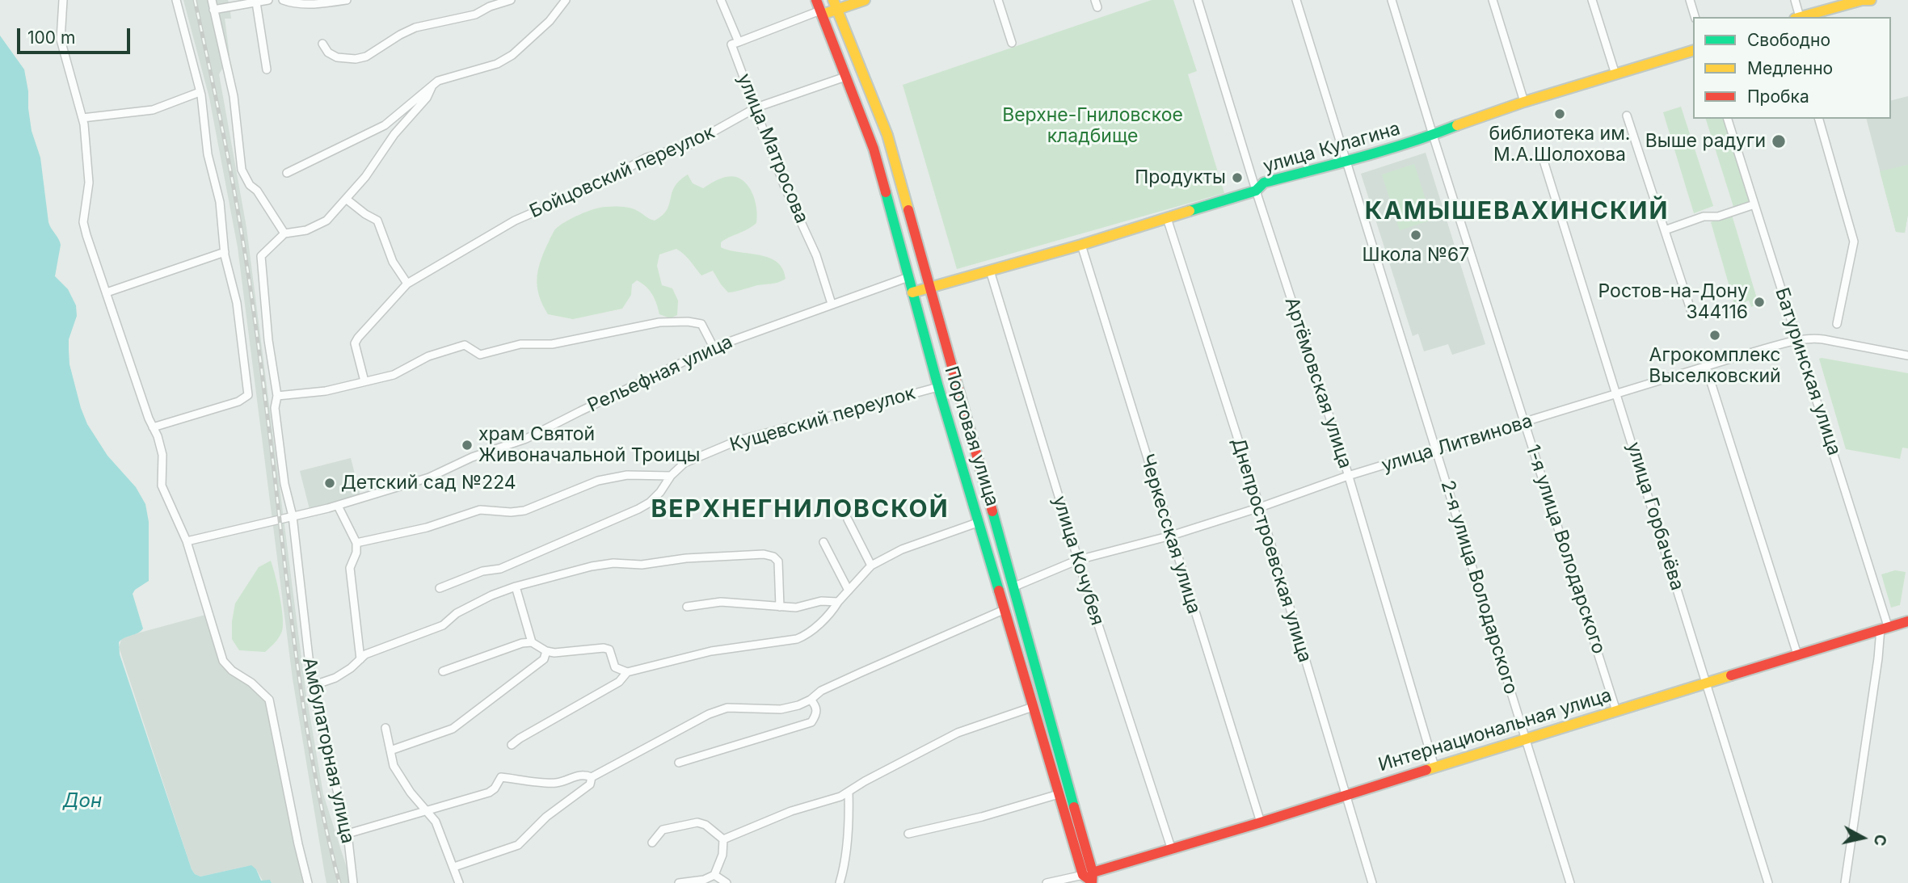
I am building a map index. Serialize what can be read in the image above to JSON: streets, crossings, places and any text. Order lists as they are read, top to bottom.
{
  "streets": {
    "main road": ["улица Кулагина", "Портовая улица", "Интернациональная улица"],
    "street": [
      "улица Матросова",
      "Бойцовский переулок",
      "Батуринская улица",
      "Рельефная улица",
      "Артёмовская улица",
      "Кущевский переулок",
      "улица Литвинова",
      "улица Горбачёва",
      "Черкесская улица",
      "1-я улица Володарского",
      "Днепростроевская улица",
      "улица Кочубея",
      "2-я улица Володарского",
      "Амбулаторная улица"
    ]
  },
  "crossings": [
    ["улица Кулагина", "Артёмовская улица"],
    ["улица Кулагина", "Портовая улица"],
    ["улица Кулагина", "Черкесская улица"],
    ["улица Кулагина", "1-я улица Володарского"],
    ["улица Кулагина", "Днепростроевская улица"],
    ["улица Кулагина", "улица Кочубея"],
    ["улица Кулагина", "2-я улица Володарского"],
    ["улица Матросова", "Бойцовский переулок"],
    ["улица Матросова", "Рельефная улица"],
    ["Бойцовский переулок", "Портовая улица"],
    ["Батуринская улица", "улица Литвинова"],
    ["Батуринская улица", "Интернациональная улица"],
    ["Рельефная улица", "Портовая улица"],
    ["Рельефная улица", "Амбулаторная улица"],
    ["Артёмовская улица", "улица Литвинова"],
    ["Артёмовская улица", "Интернациональная улица"],
    ["Кущевский переулок", "Портовая улица"],
    ["Портовая улица", "улица Литвинова"],
    ["Портовая улица", "Интернациональная улица"],
    ["улица Литвинова", "улица Горбачёва"],
    ["улица Литвинова", "Черкесская улица"],
    ["улица Литвинова", "1-я улица Володарского"],
    ["улица Литвинова", "Днепростроевская улица"],
    ["улица Литвинова", "улица Кочубея"],
    ["улица Литвинова", "2-я улица Володарского"],
    ["улица Горбачёва", "Интернациональная улица"],
    ["Черкесская улица", "Интернациональная улица"],
    ["1-я улица Володарского", "Интернациональная улица"],
    ["Днепростроевская улица", "Интернациональная улица"],
    ["улица Кочубея", "Интернациональная улица"],
    ["2-я улица Володарского", "Интернациональная улица"]
  ],
  "districts": ["КАМЫШЕВАХИНСКИЙ", "ВЕРХНЕГНИЛОВСКОЙ"],
  "water": ["Дон"],
  "parks": ["Верхне-Гниловское кладбище"],
  "places": [
    "библиотека им. М.А.Шолохова",
    "Выше радуги",
    "Продукты",
    "Школа №67",
    "Ростов-на-Дону 344116",
    "Агрокомплекс Выселковский",
    "храм Святой Живоначальной Троицы",
    "Детский сад №224"
  ],
  "legend": ["Свободно", "Медленно", "Пробка"],
  "scale_bar": "100 m",
  "north": "right"
}
